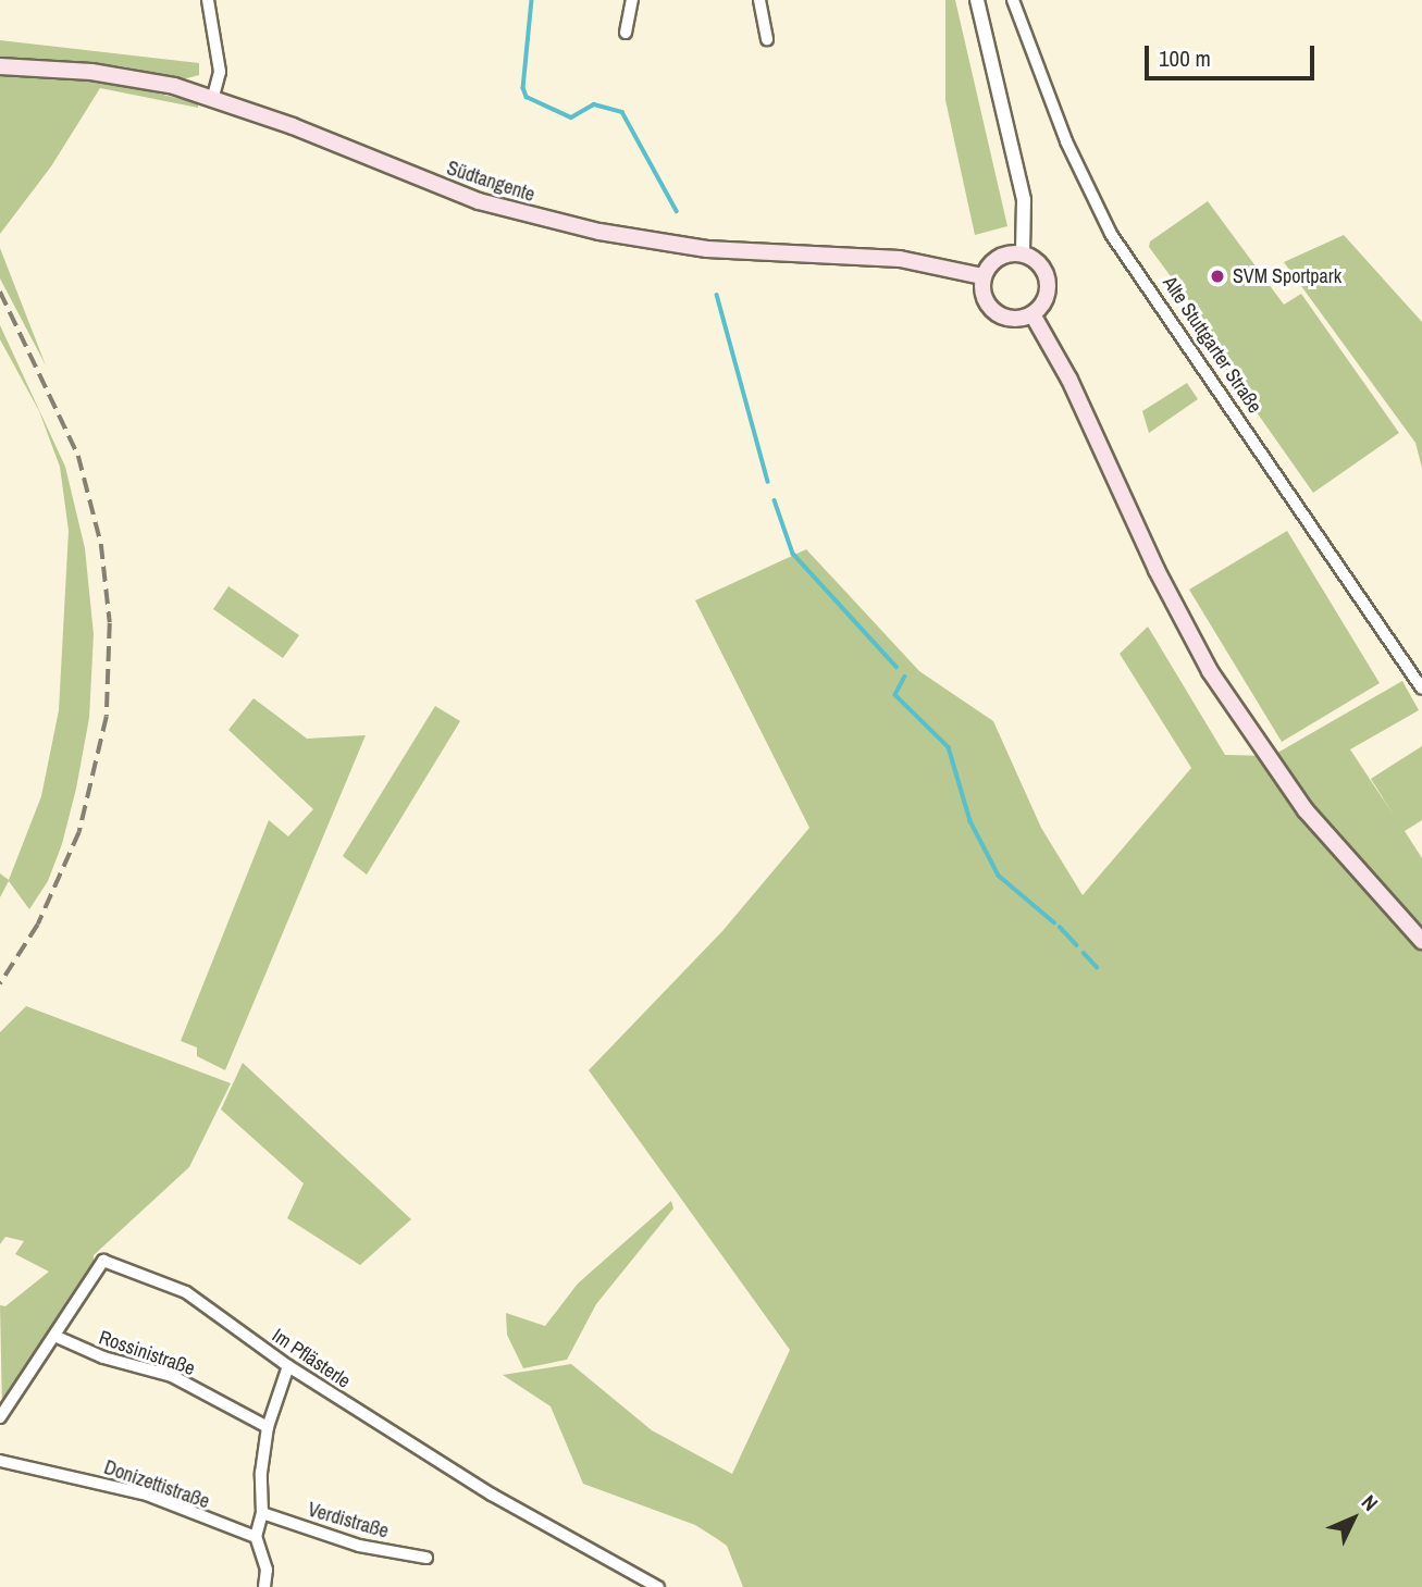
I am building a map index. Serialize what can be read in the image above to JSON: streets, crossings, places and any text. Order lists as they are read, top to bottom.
{
  "streets": {
    "main road": ["Südtangente"],
    "street": [
      "Alte Stuttgarter Straße",
      "Rossinistraße",
      "Im Pflästerle",
      "Donizettistraße",
      "Verdistraße"
    ]
  },
  "crossings": [
    ["Rossinistraße", "Im Pflästerle"]
  ],
  "places": ["SVM Sportpark"],
  "scale_bar": "100 m",
  "north": "top right"
}
